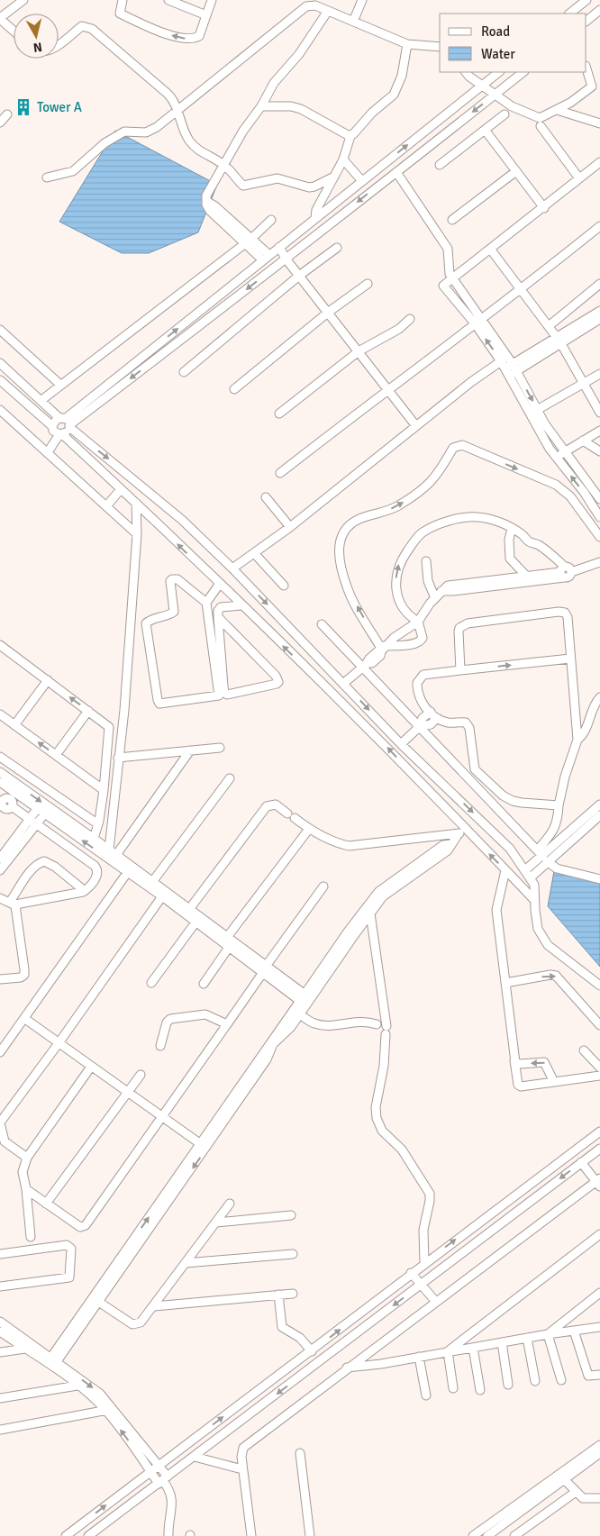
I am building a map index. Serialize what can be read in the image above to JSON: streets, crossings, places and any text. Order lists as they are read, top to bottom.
{
  "places": {
    "building": ["Tower A"]
  },
  "legend": ["Road", "Water"],
  "north": "bottom"
}
